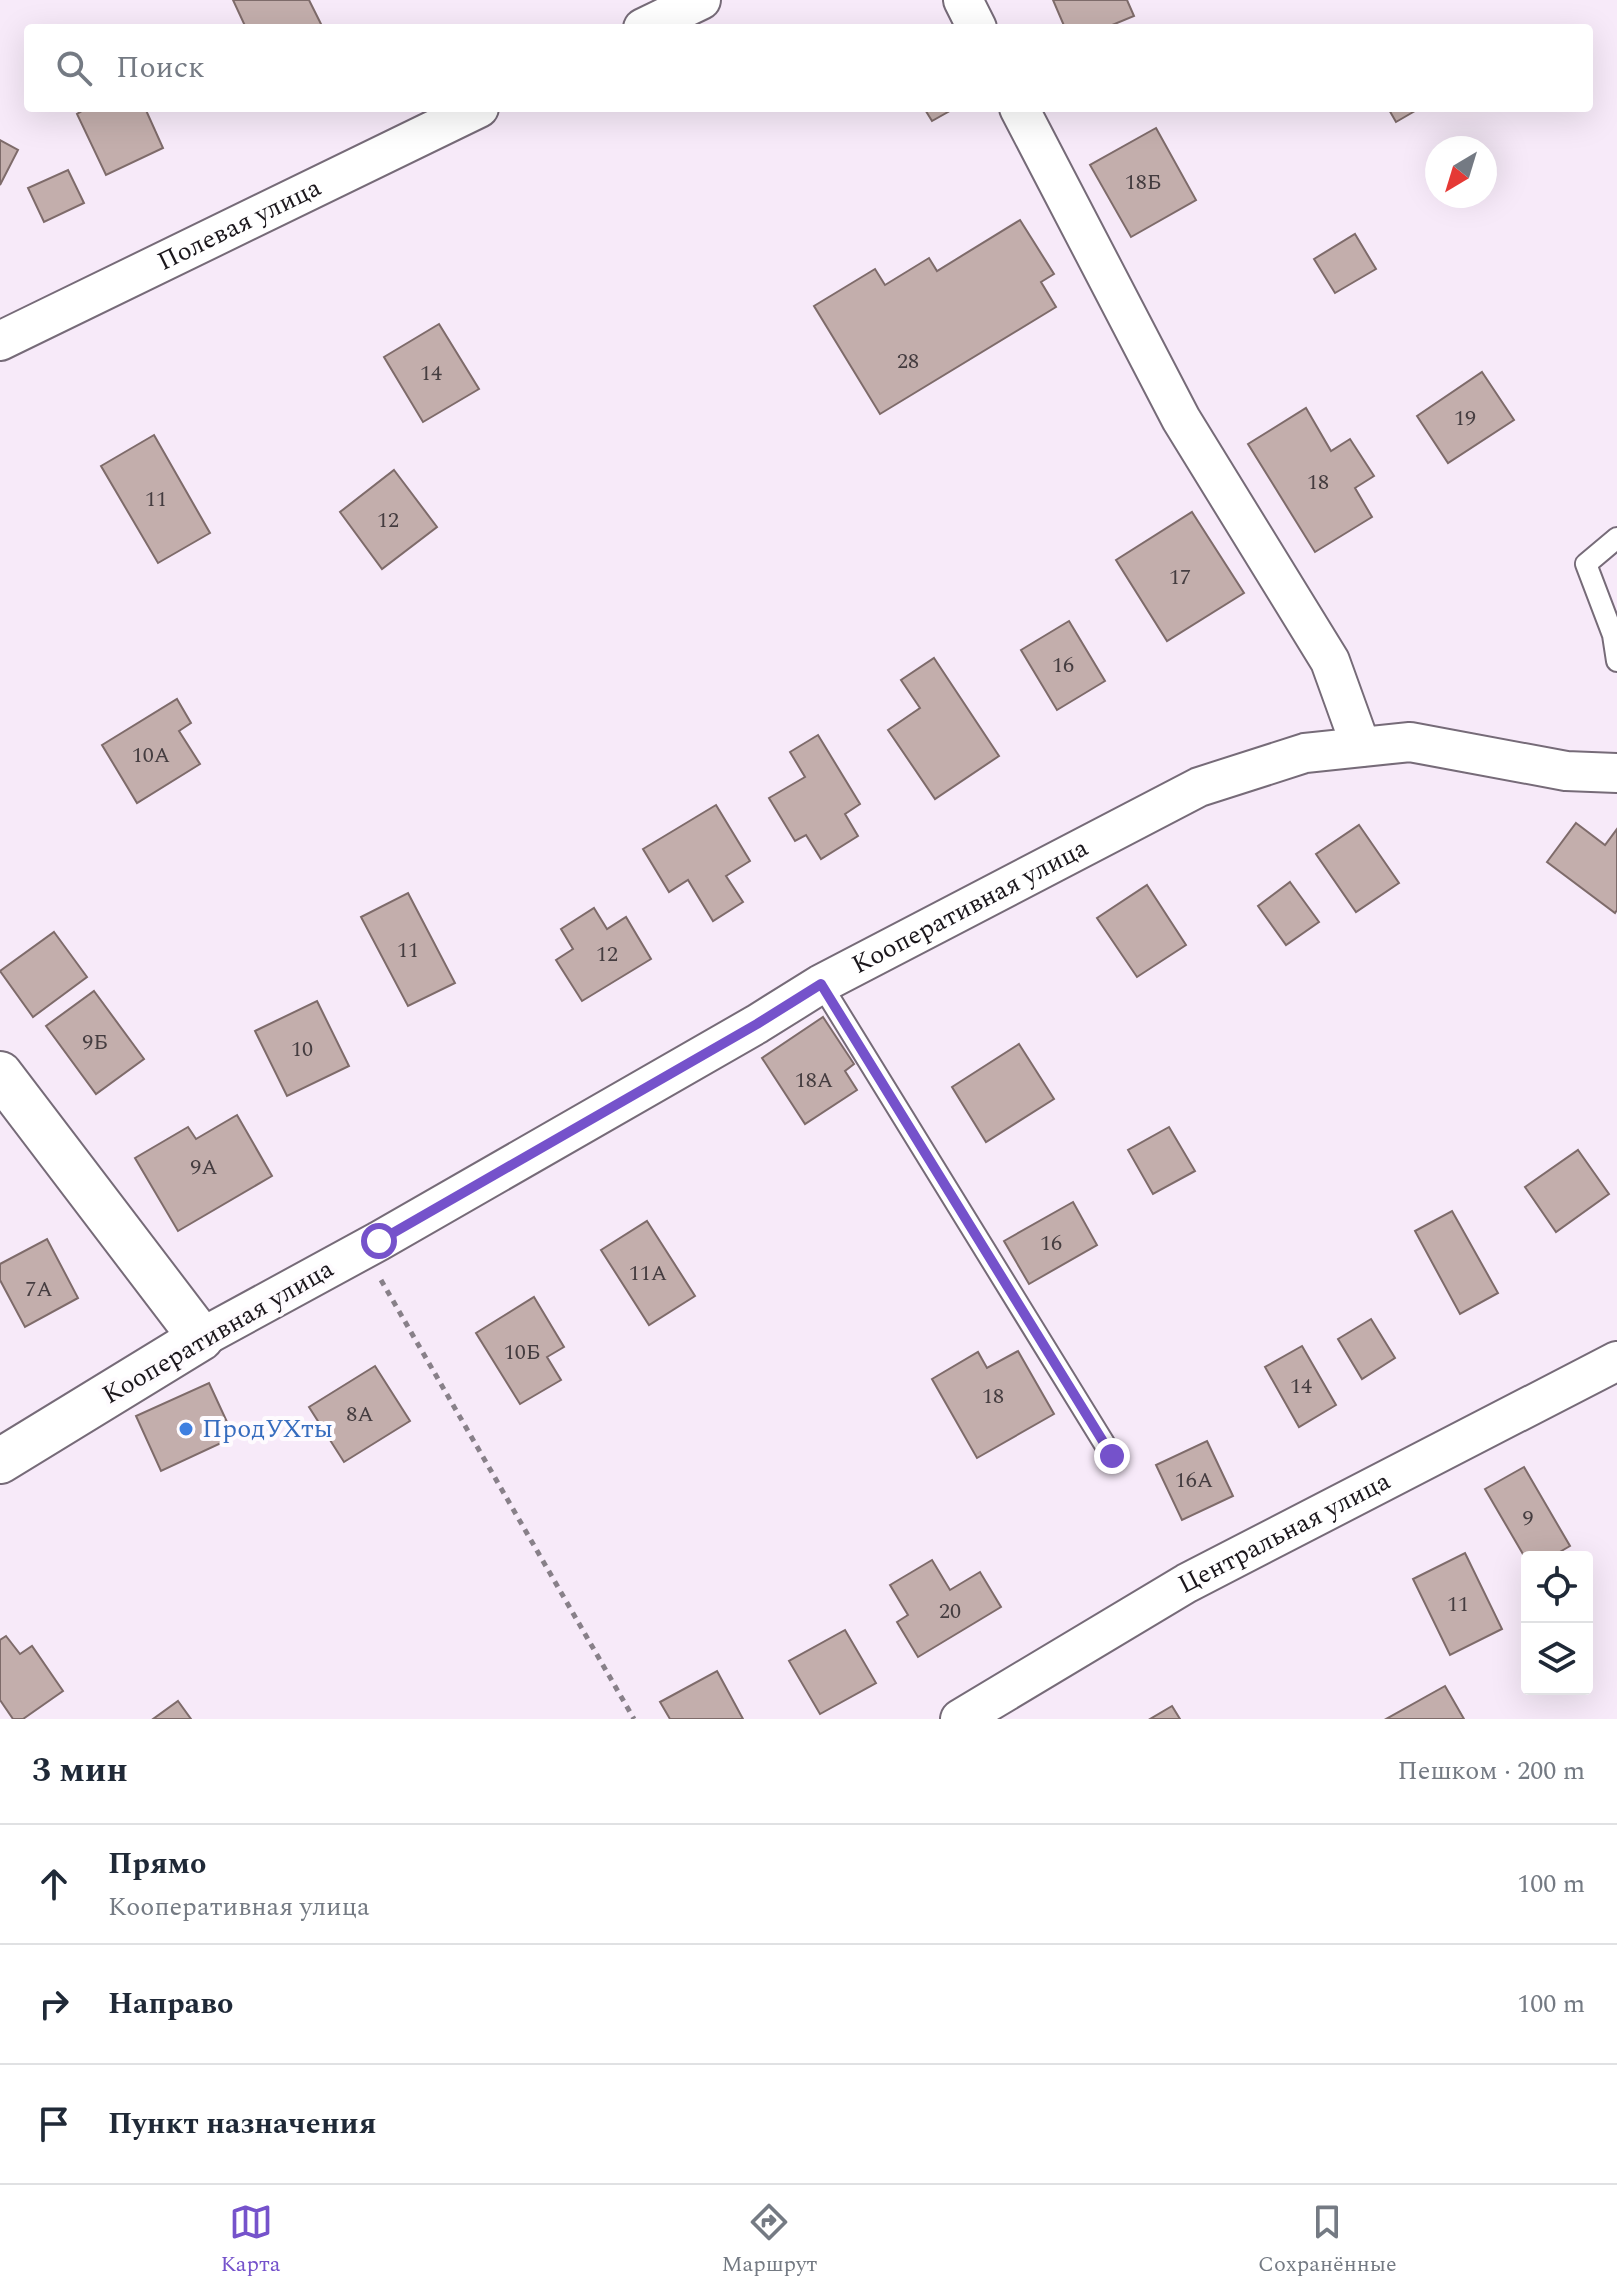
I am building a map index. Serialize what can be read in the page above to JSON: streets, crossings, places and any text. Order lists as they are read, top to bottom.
{
  "streets": {
    "street": ["Полевая улица", "Кооперативная улица", "Центральная улица"]
  },
  "places": ["ПродУХты"],
  "house_numbers": [
    "18Б",
    "28",
    "14",
    "19",
    "18",
    "11",
    "12",
    "17",
    "16",
    "10А",
    "11",
    "12",
    "9Б",
    "10",
    "18А",
    "9А",
    "16",
    "11А",
    "7А",
    "10Б",
    "14",
    "18",
    "8А",
    "16А",
    "9",
    "11",
    "20"
  ],
  "north": "bottom left",
  "page": {
    "search": "Поиск",
    "heading": ["3 мин", "Пешком · 200 m"],
    "list": [
      ["Прямо", "Кооперативная улица", "100 m"],
      ["Направо", "100 m"],
      "Пункт назначения"
    ],
    "nav": ["Карта", "Маршрут", "Сохранённые"]
  }
}
